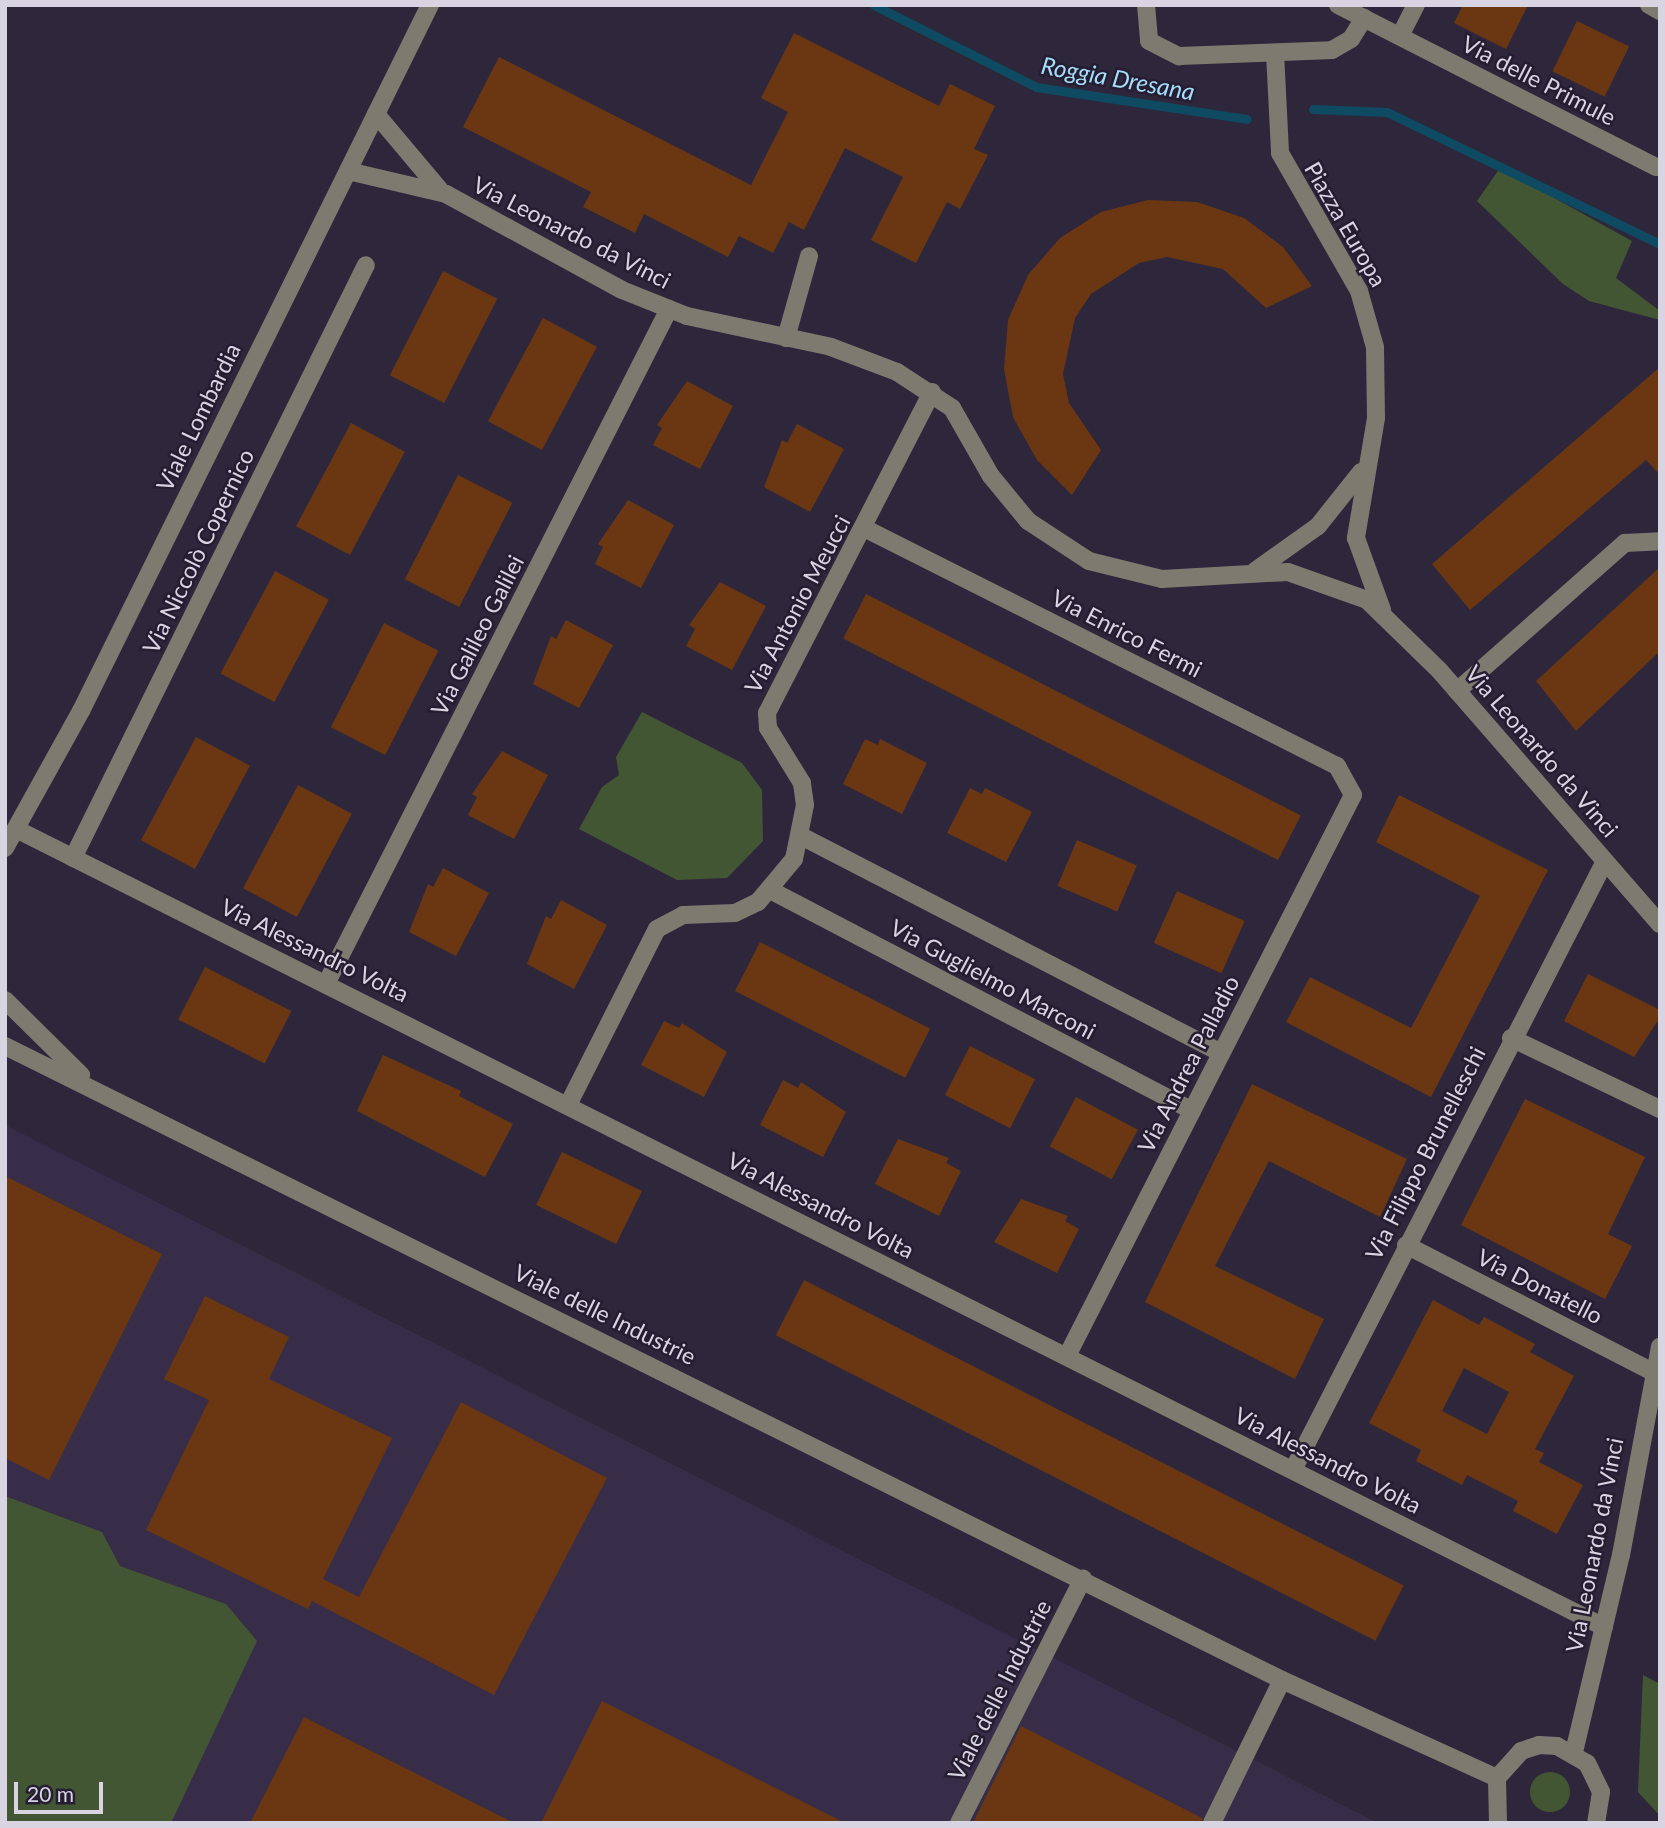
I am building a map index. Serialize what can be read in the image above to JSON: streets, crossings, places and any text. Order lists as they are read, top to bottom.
{
  "streets": {
    "street": [
      "Via delle Primule",
      "Piazza Europa",
      "Via Leonardo da Vinci",
      "Viale Lombardia",
      "Via Niccolò Copernico",
      "Via Antonio Meucci",
      "Via Enrico Fermi",
      "Via Galileo Galilei",
      "Via Alessandro Volta",
      "Via Guglielmo Marconi",
      "Via Andrea Palladio",
      "Via Filippo Brunelleschi",
      "Via Donatello",
      "Viale delle Industrie"
    ]
  },
  "crossings": [
    ["Piazza Europa", "Via Leonardo da Vinci"],
    ["Via Leonardo da Vinci", "Viale Lombardia"],
    ["Via Leonardo da Vinci", "Via Antonio Meucci"],
    ["Via Leonardo da Vinci", "Via Galileo Galilei"],
    ["Via Leonardo da Vinci", "Via Alessandro Volta"],
    ["Via Leonardo da Vinci", "Via Filippo Brunelleschi"],
    ["Via Leonardo da Vinci", "Via Donatello"],
    ["Viale Lombardia", "Via Alessandro Volta"],
    ["Via Niccolò Copernico", "Via Alessandro Volta"],
    ["Via Antonio Meucci", "Via Enrico Fermi"],
    ["Via Antonio Meucci", "Via Guglielmo Marconi"],
    ["Via Enrico Fermi", "Via Andrea Palladio"],
    ["Via Galileo Galilei", "Via Alessandro Volta"],
    ["Via Alessandro Volta", "Via Andrea Palladio"],
    ["Via Alessandro Volta", "Via Filippo Brunelleschi"],
    ["Via Guglielmo Marconi", "Via Andrea Palladio"],
    ["Via Filippo Brunelleschi", "Via Donatello"]
  ],
  "water": ["Roggia Dresana"],
  "scale_bar": "20 m"
}
